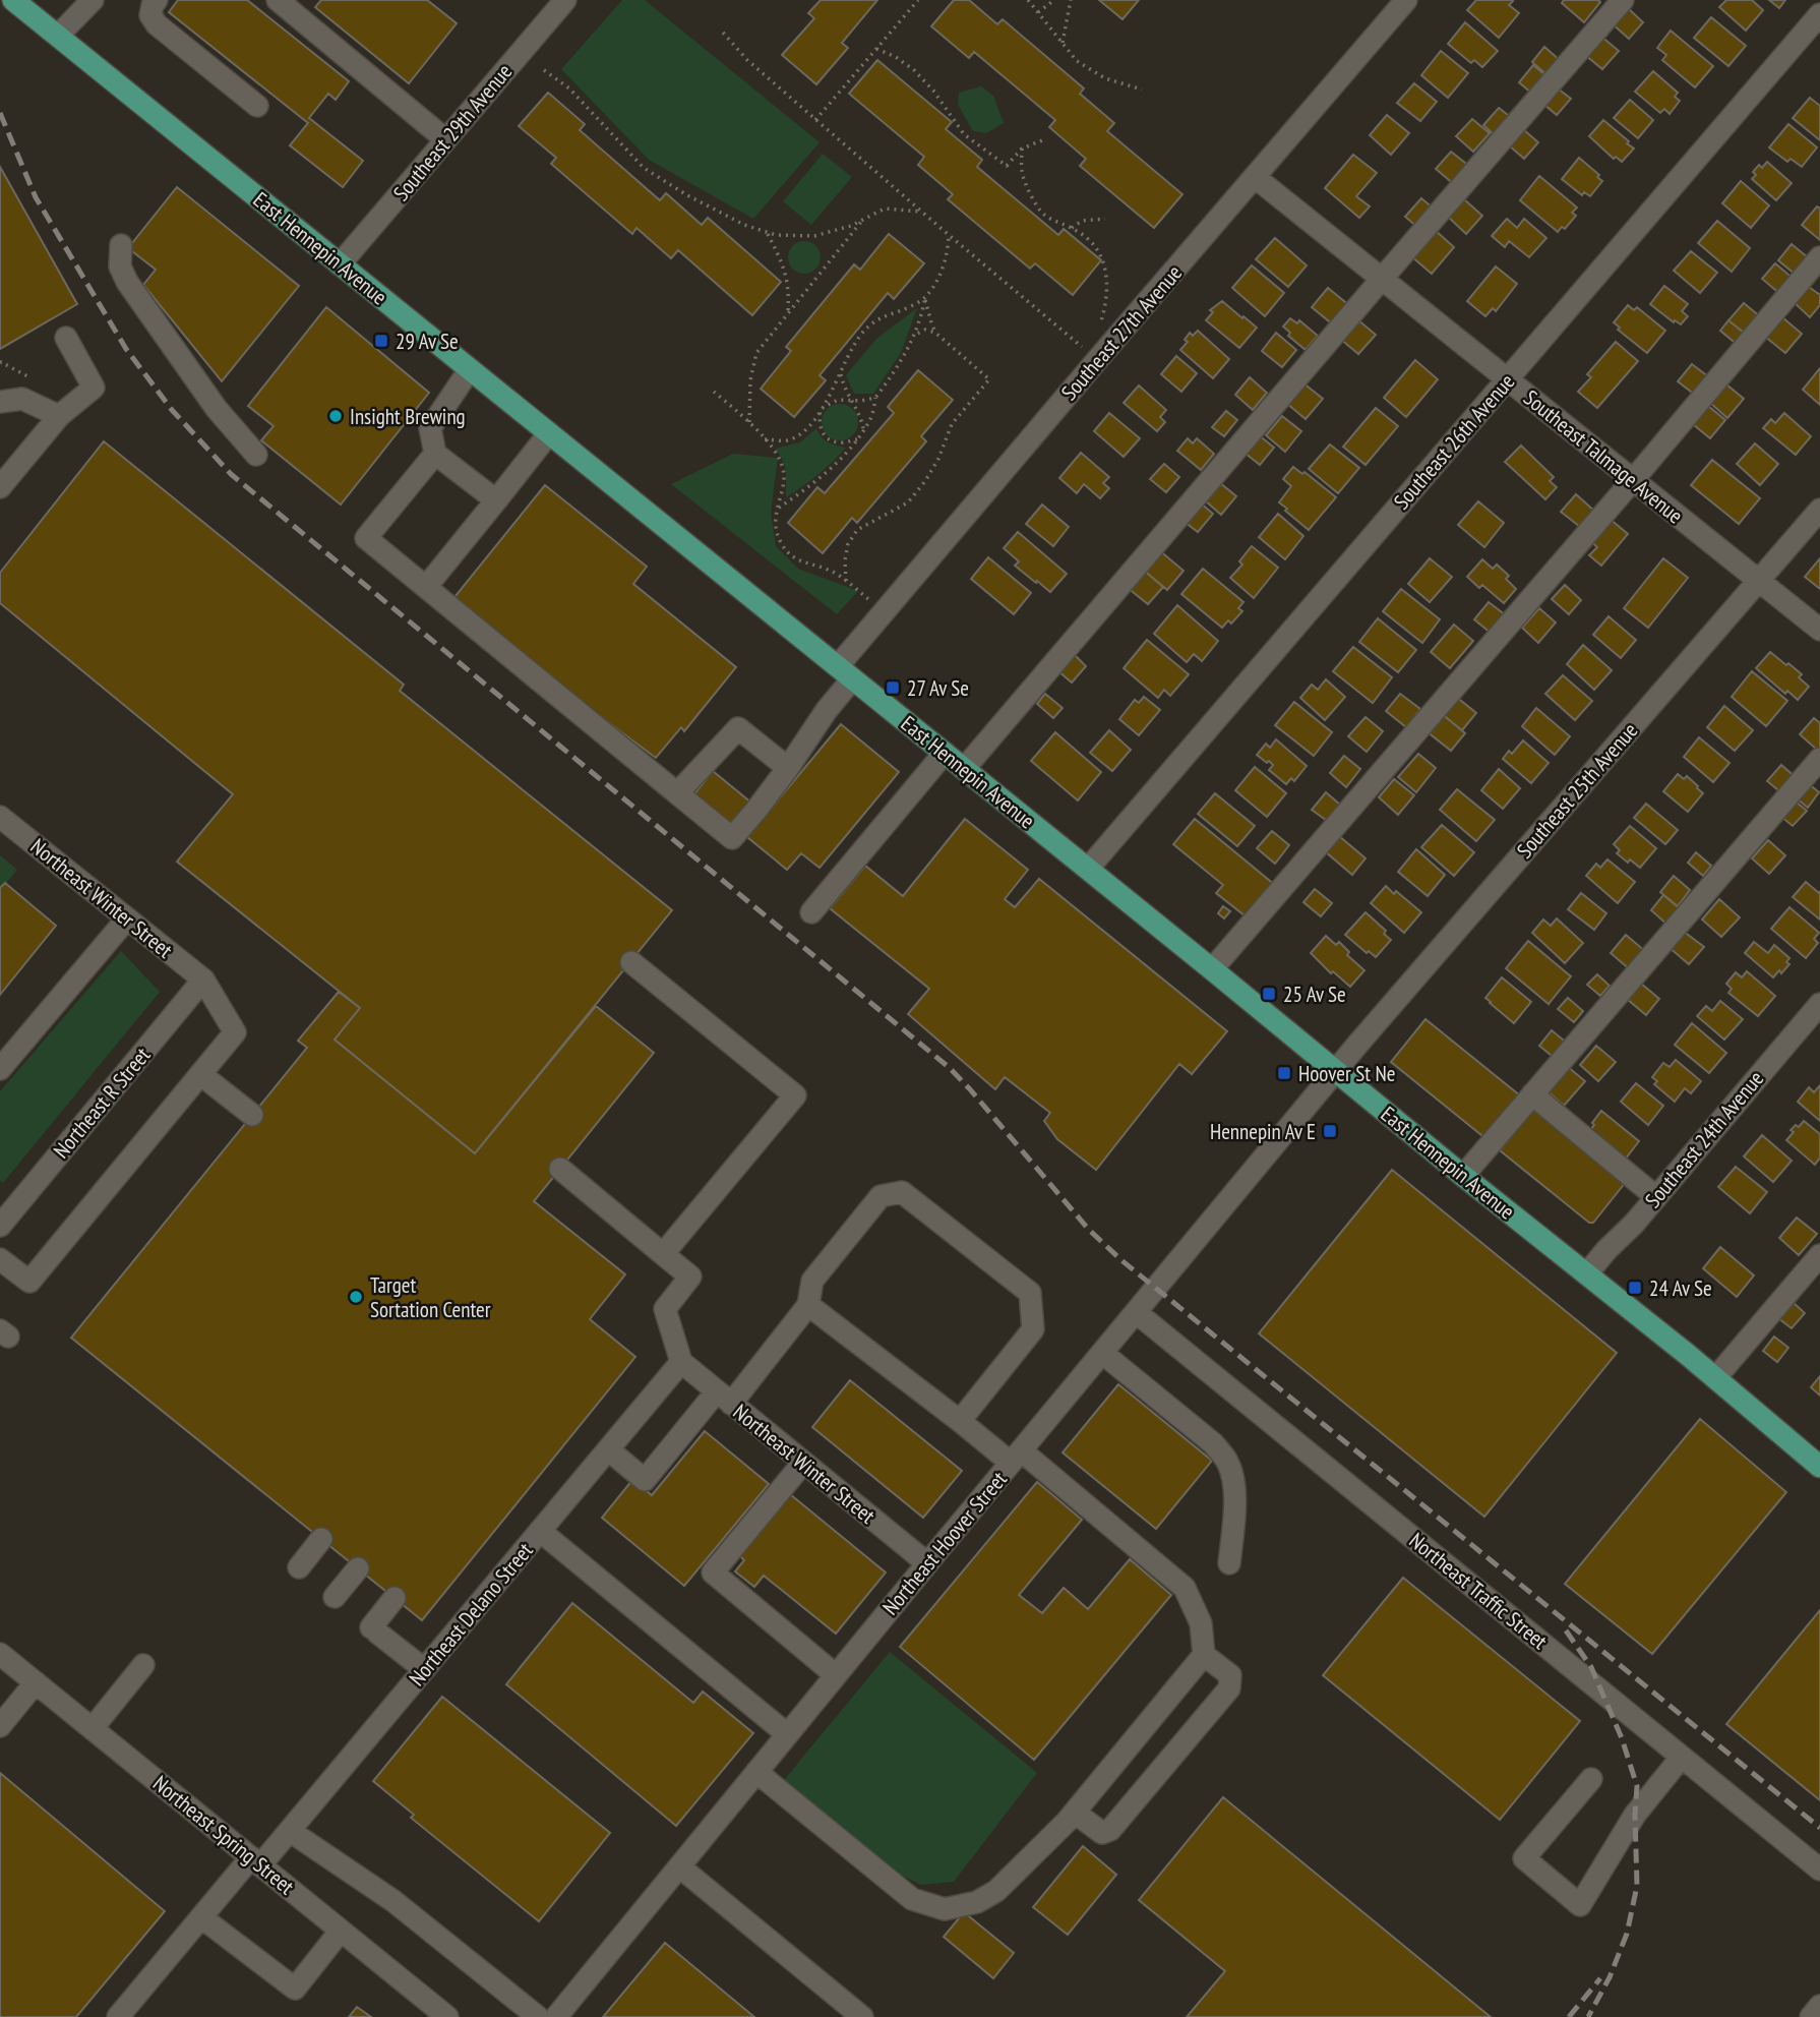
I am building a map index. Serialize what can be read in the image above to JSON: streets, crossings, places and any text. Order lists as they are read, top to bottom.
{
  "streets": {
    "main road": ["East Hennepin Avenue"],
    "street": [
      "Southeast 29th Avenue",
      "Southeast 27th Avenue",
      "Southeast 26th Avenue",
      "Southeast Talmage Avenue",
      "Southeast 25th Avenue",
      "Northeast Winter Street",
      "Northeast R Street",
      "Southeast 24th Avenue",
      "Northeast Hoover Street",
      "Northeast Traffic Street",
      "Northeast Delano Street",
      "Northeast Spring Street"
    ]
  },
  "crossings": [
    ["Southeast 29th Avenue", "East Hennepin Avenue"],
    ["East Hennepin Avenue", "Southeast 27th Avenue"],
    ["East Hennepin Avenue", "Southeast 26th Avenue"],
    ["East Hennepin Avenue", "Southeast 25th Avenue"],
    ["East Hennepin Avenue", "Southeast 24th Avenue"],
    ["East Hennepin Avenue", "Northeast Hoover Street"],
    ["Southeast 27th Avenue", "Southeast Talmage Avenue"],
    ["Southeast 26th Avenue", "Southeast Talmage Avenue"],
    ["Southeast Talmage Avenue", "Southeast 25th Avenue"],
    ["Southeast 25th Avenue", "Northeast Hoover Street"],
    ["Northeast Winter Street", "Northeast R Street"],
    ["Northeast Winter Street", "Northeast Hoover Street"],
    ["Northeast Winter Street", "Northeast Delano Street"],
    ["Northeast Hoover Street", "Northeast Traffic Street"],
    ["Northeast Delano Street", "Northeast Spring Street"]
  ],
  "places": {
    "transit": [
      "29 Av Se",
      "27 Av Se",
      "25 Av Se",
      "Hoover St Ne",
      "Hennepin Av E",
      "24 Av Se"
    ],
    "other": ["Insight Brewing", "Target Sortation Center"]
  }
}
